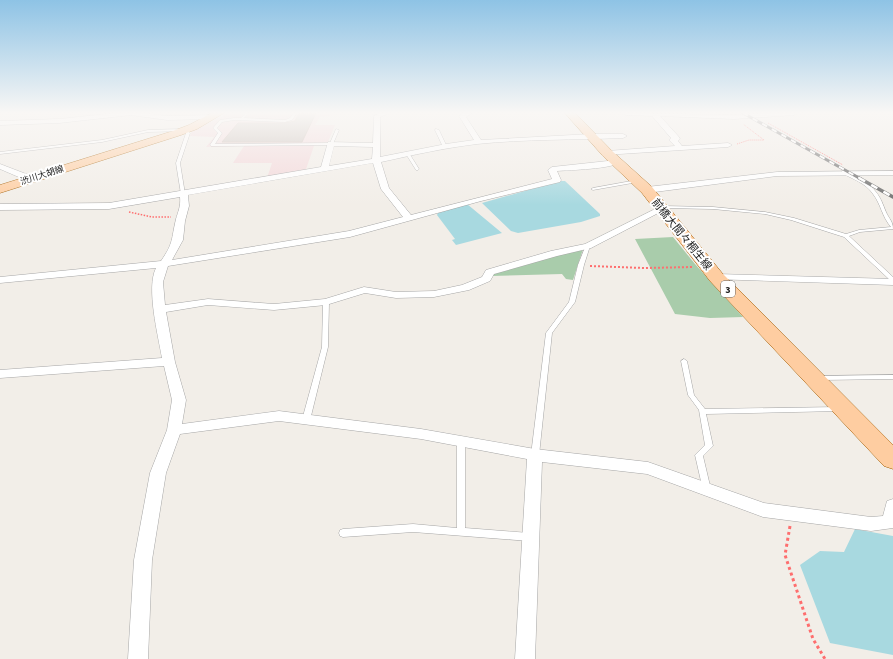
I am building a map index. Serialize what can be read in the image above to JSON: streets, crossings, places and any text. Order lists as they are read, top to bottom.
{
  "streets": {
    "main road": ["渋川大胡線", "前橋大間々桐生線", "3"]
  }
}
